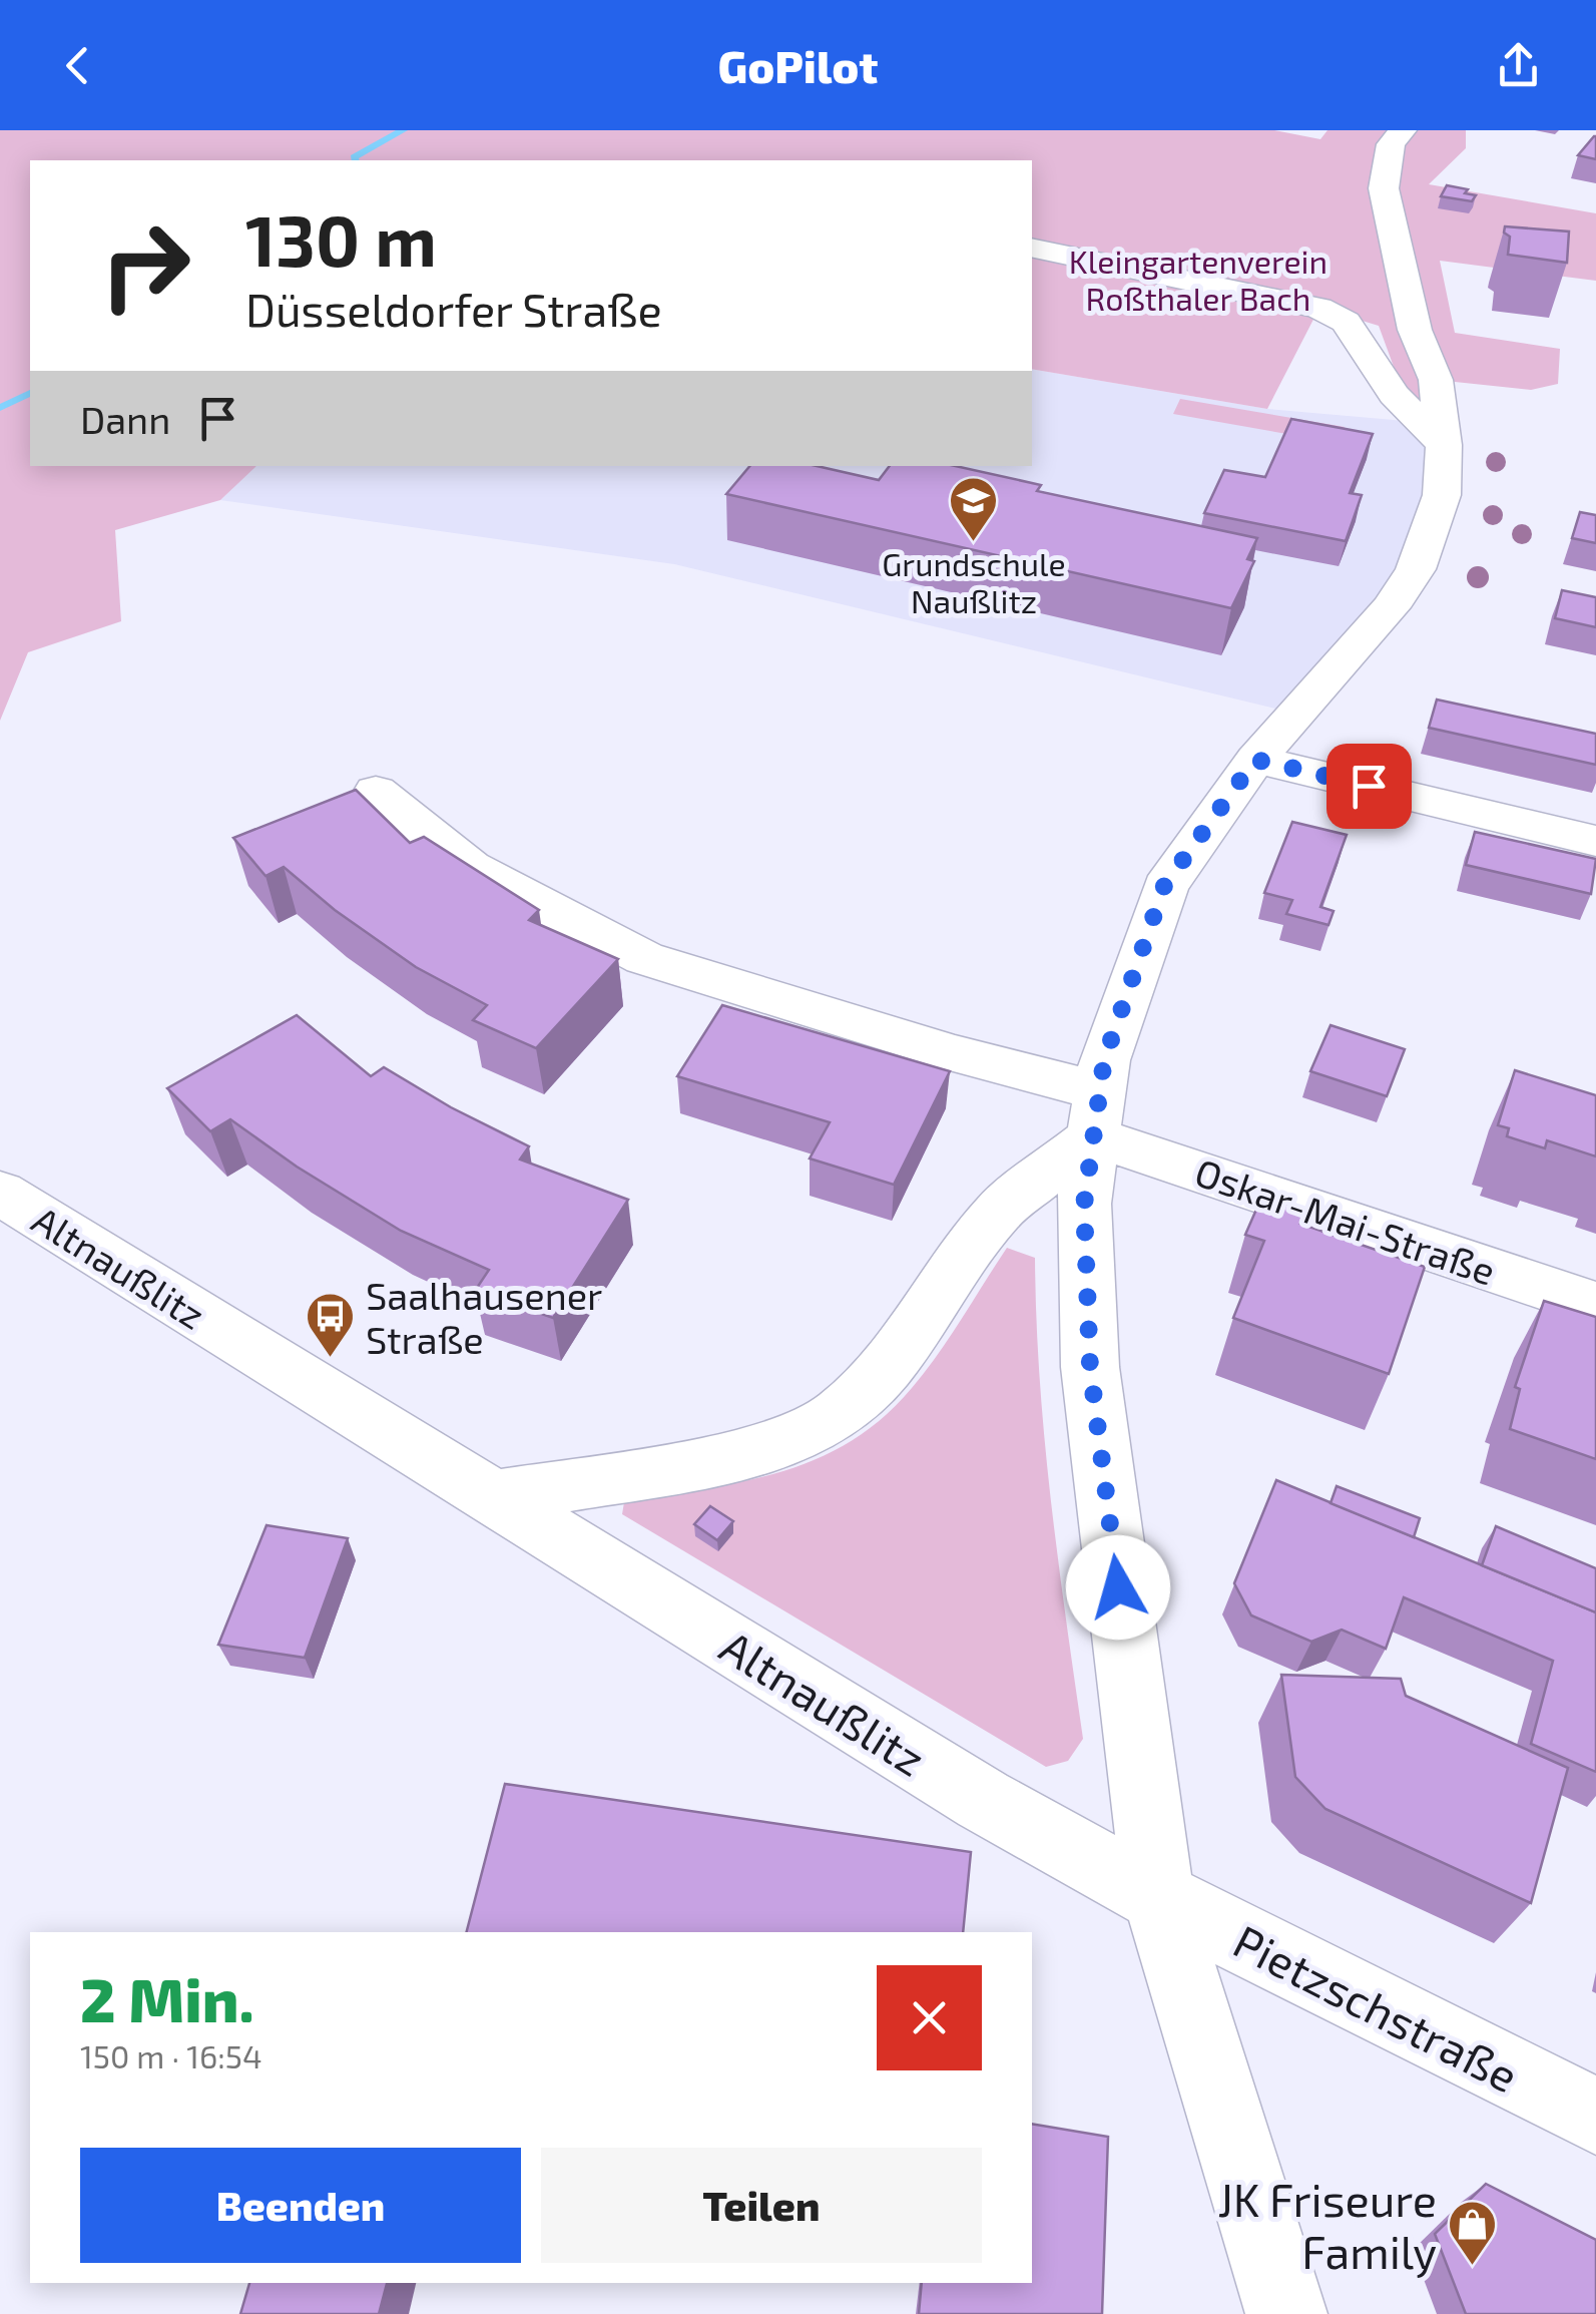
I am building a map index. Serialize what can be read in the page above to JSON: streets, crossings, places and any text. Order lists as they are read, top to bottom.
{
  "streets": {
    "street": ["Oskar-Mai-Straße", "Altnaußlitz", "Pietzschstraße"]
  },
  "crossings": [
    ["Altnaußlitz", "Pietzschstraße"]
  ],
  "parks": ["Kleingartenverein Roßthaler Bach"],
  "places": {
    "school or university": ["Grundschule Naußlitz"],
    "bus stop": ["Saalhausener Straße"],
    "shop": ["JK Friseure Family"]
  },
  "page": {
    "header": "GoPilot",
    "turn": ["130 m", "Düsseldorfer Straße"],
    "then": "Dann",
    "heading": ["2 Min.", "150 m · 16:54"],
    "buttons": ["Beenden", "Teilen"]
  }
}
